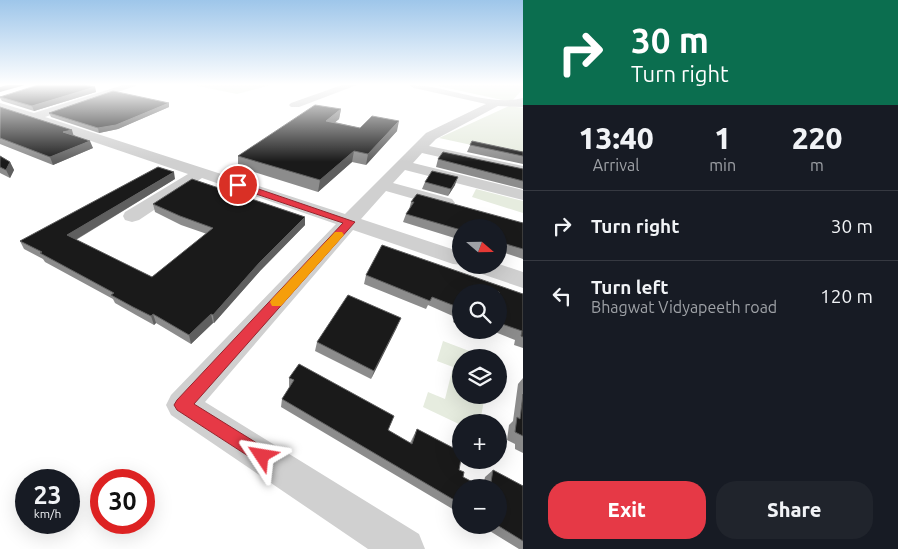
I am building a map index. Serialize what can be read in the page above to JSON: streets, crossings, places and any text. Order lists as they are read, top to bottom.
{
  "north": "right",
  "page": {
    "turn": ["30 m", "Turn right"],
    "eta": [
      "13:40",
      "Arrival",
      "1",
      "min",
      "220",
      "m"
    ],
    "list": [
      {
        "name": "Turn right",
        "value": "30 m"
      },
      {
        "name": "Turn left",
        "note": "Bhagwat Vidyapeeth road",
        "value": "120 m"
      }
    ],
    "map_buttons": ["+", "−"],
    "speed": "23 km/h",
    "limit": "30",
    "buttons": ["Exit", "Share"]
  }
}
